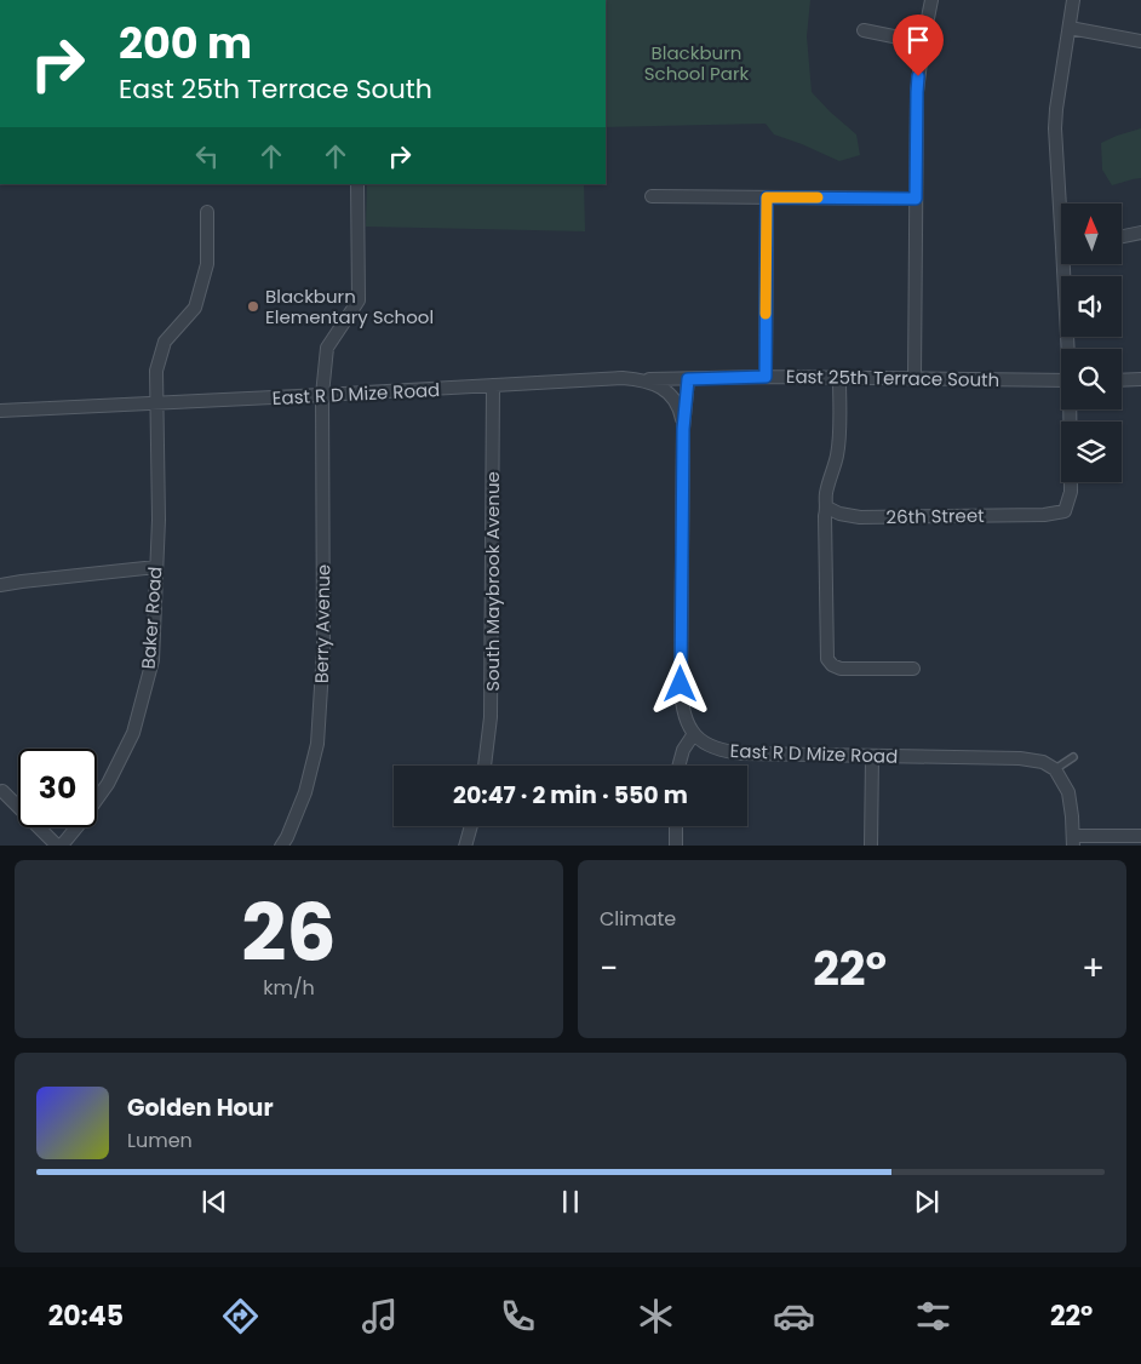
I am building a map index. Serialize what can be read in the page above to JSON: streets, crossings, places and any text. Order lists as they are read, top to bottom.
{
  "streets": {
    "street": [
      "East 25th Terrace South",
      "East R D Mize Road",
      "26th Street",
      "South Maybrook Avenue",
      "Baker Road",
      "Berry Avenue"
    ]
  },
  "crossings": [
    ["East 25th Terrace South", "East R D Mize Road"],
    ["East R D Mize Road", "South Maybrook Avenue"],
    ["East R D Mize Road", "Baker Road"],
    ["East R D Mize Road", "Berry Avenue"]
  ],
  "parks": ["Blackburn School Park"],
  "places": ["Blackburn Elementary School"],
  "north": "top",
  "page": {
    "turn": ["200 m", "East 25th Terrace South"],
    "limit": "30",
    "trip": "20:47 · 2 min · 550 m",
    "tile": [
      ["26", "km/h"],
      "Climate"
    ],
    "heat": ["−", "22°", "+"],
    "song": ["Golden Hour", "Lumen"],
    "tabs": ["20:45", "22°"]
  }
}
